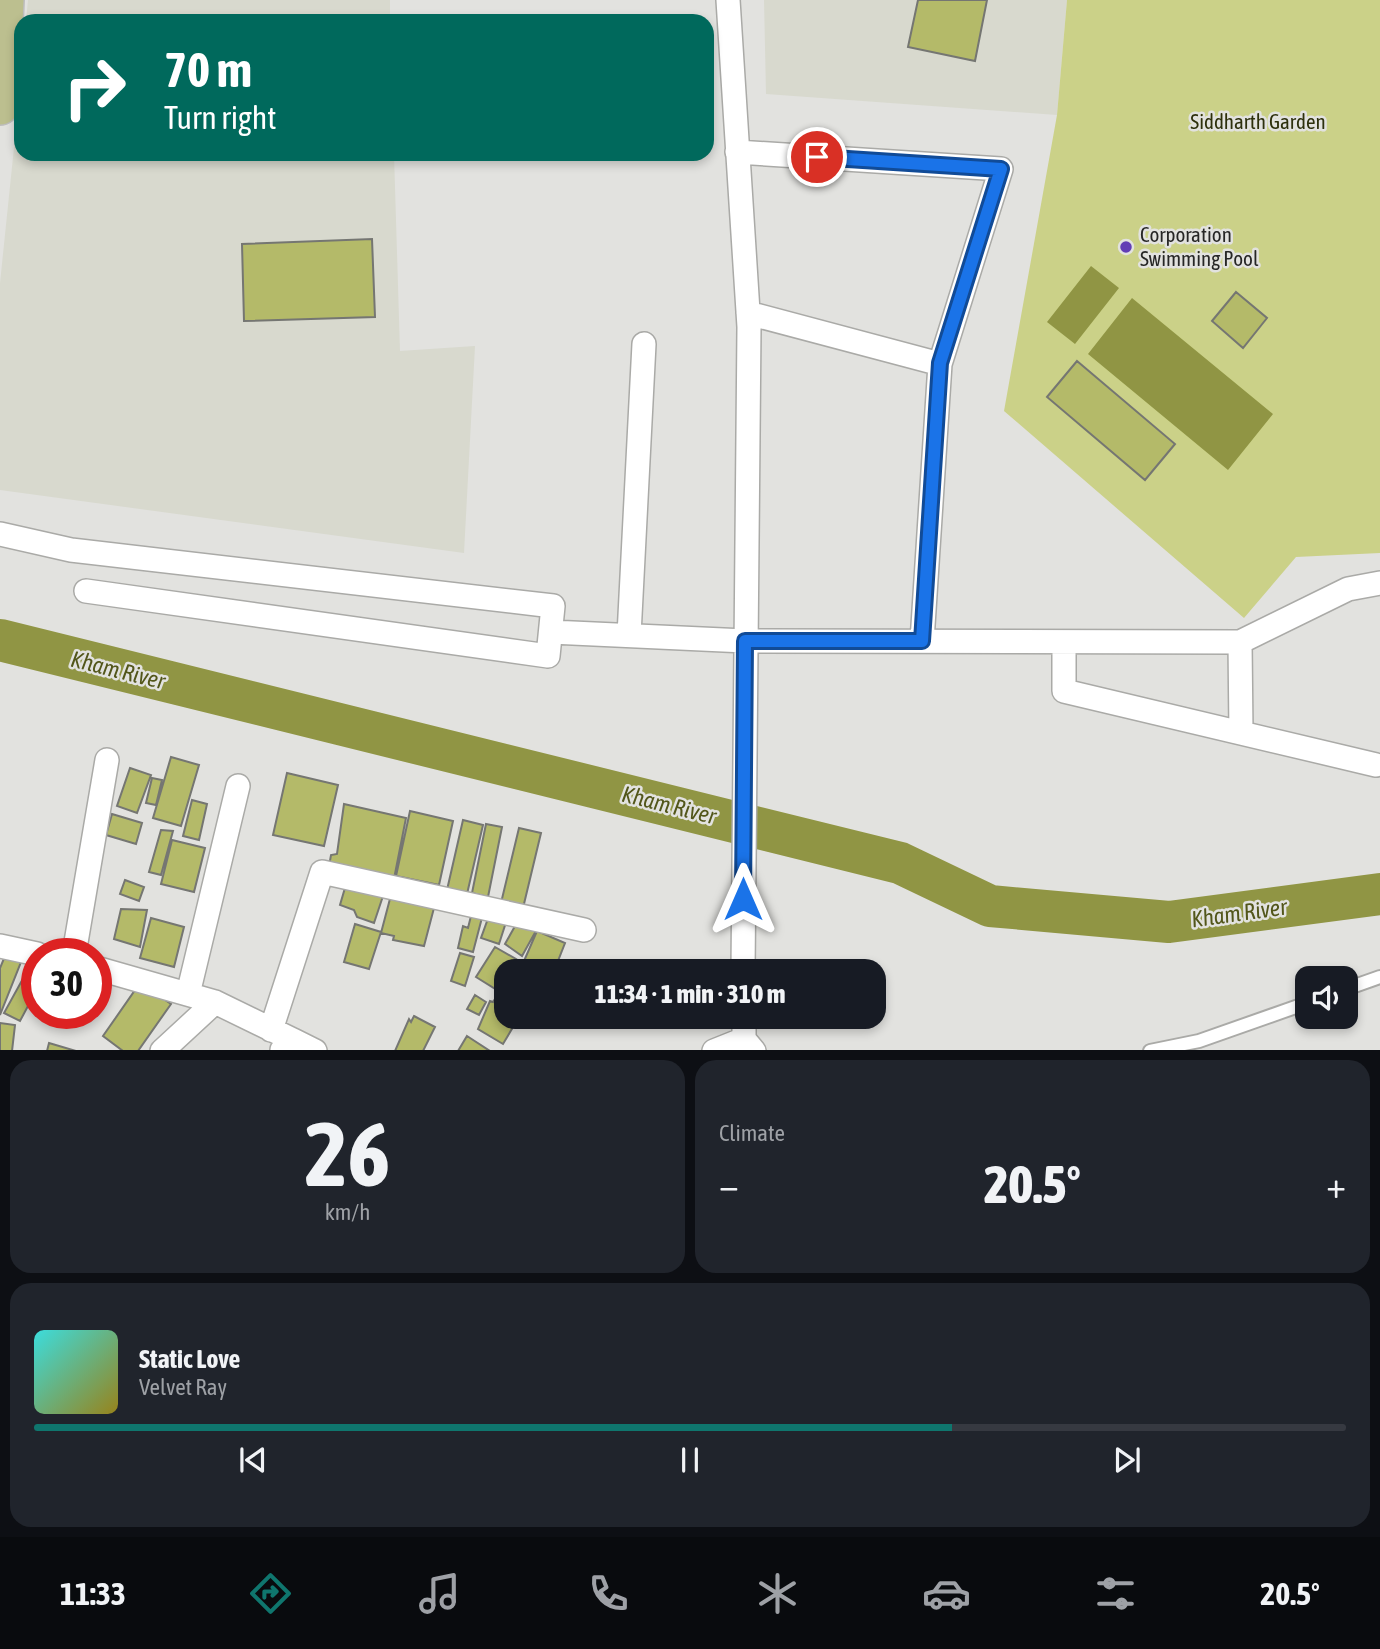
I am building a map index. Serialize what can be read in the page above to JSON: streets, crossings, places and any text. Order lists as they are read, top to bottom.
{
  "water": ["Kham River"],
  "parks": ["Siddharth Garden"],
  "places": ["Corporation Swimming Pool"],
  "page": {
    "turn": ["70 m", "Turn right"],
    "limit": "30",
    "trip": "11:34 · 1 min · 310 m",
    "tile": [
      ["26", "km/h"],
      "Climate"
    ],
    "heat": ["−", "20.5°", "+"],
    "song": ["Static Love", "Velvet Ray"],
    "tabs": ["11:33", "20.5°"]
  }
}
